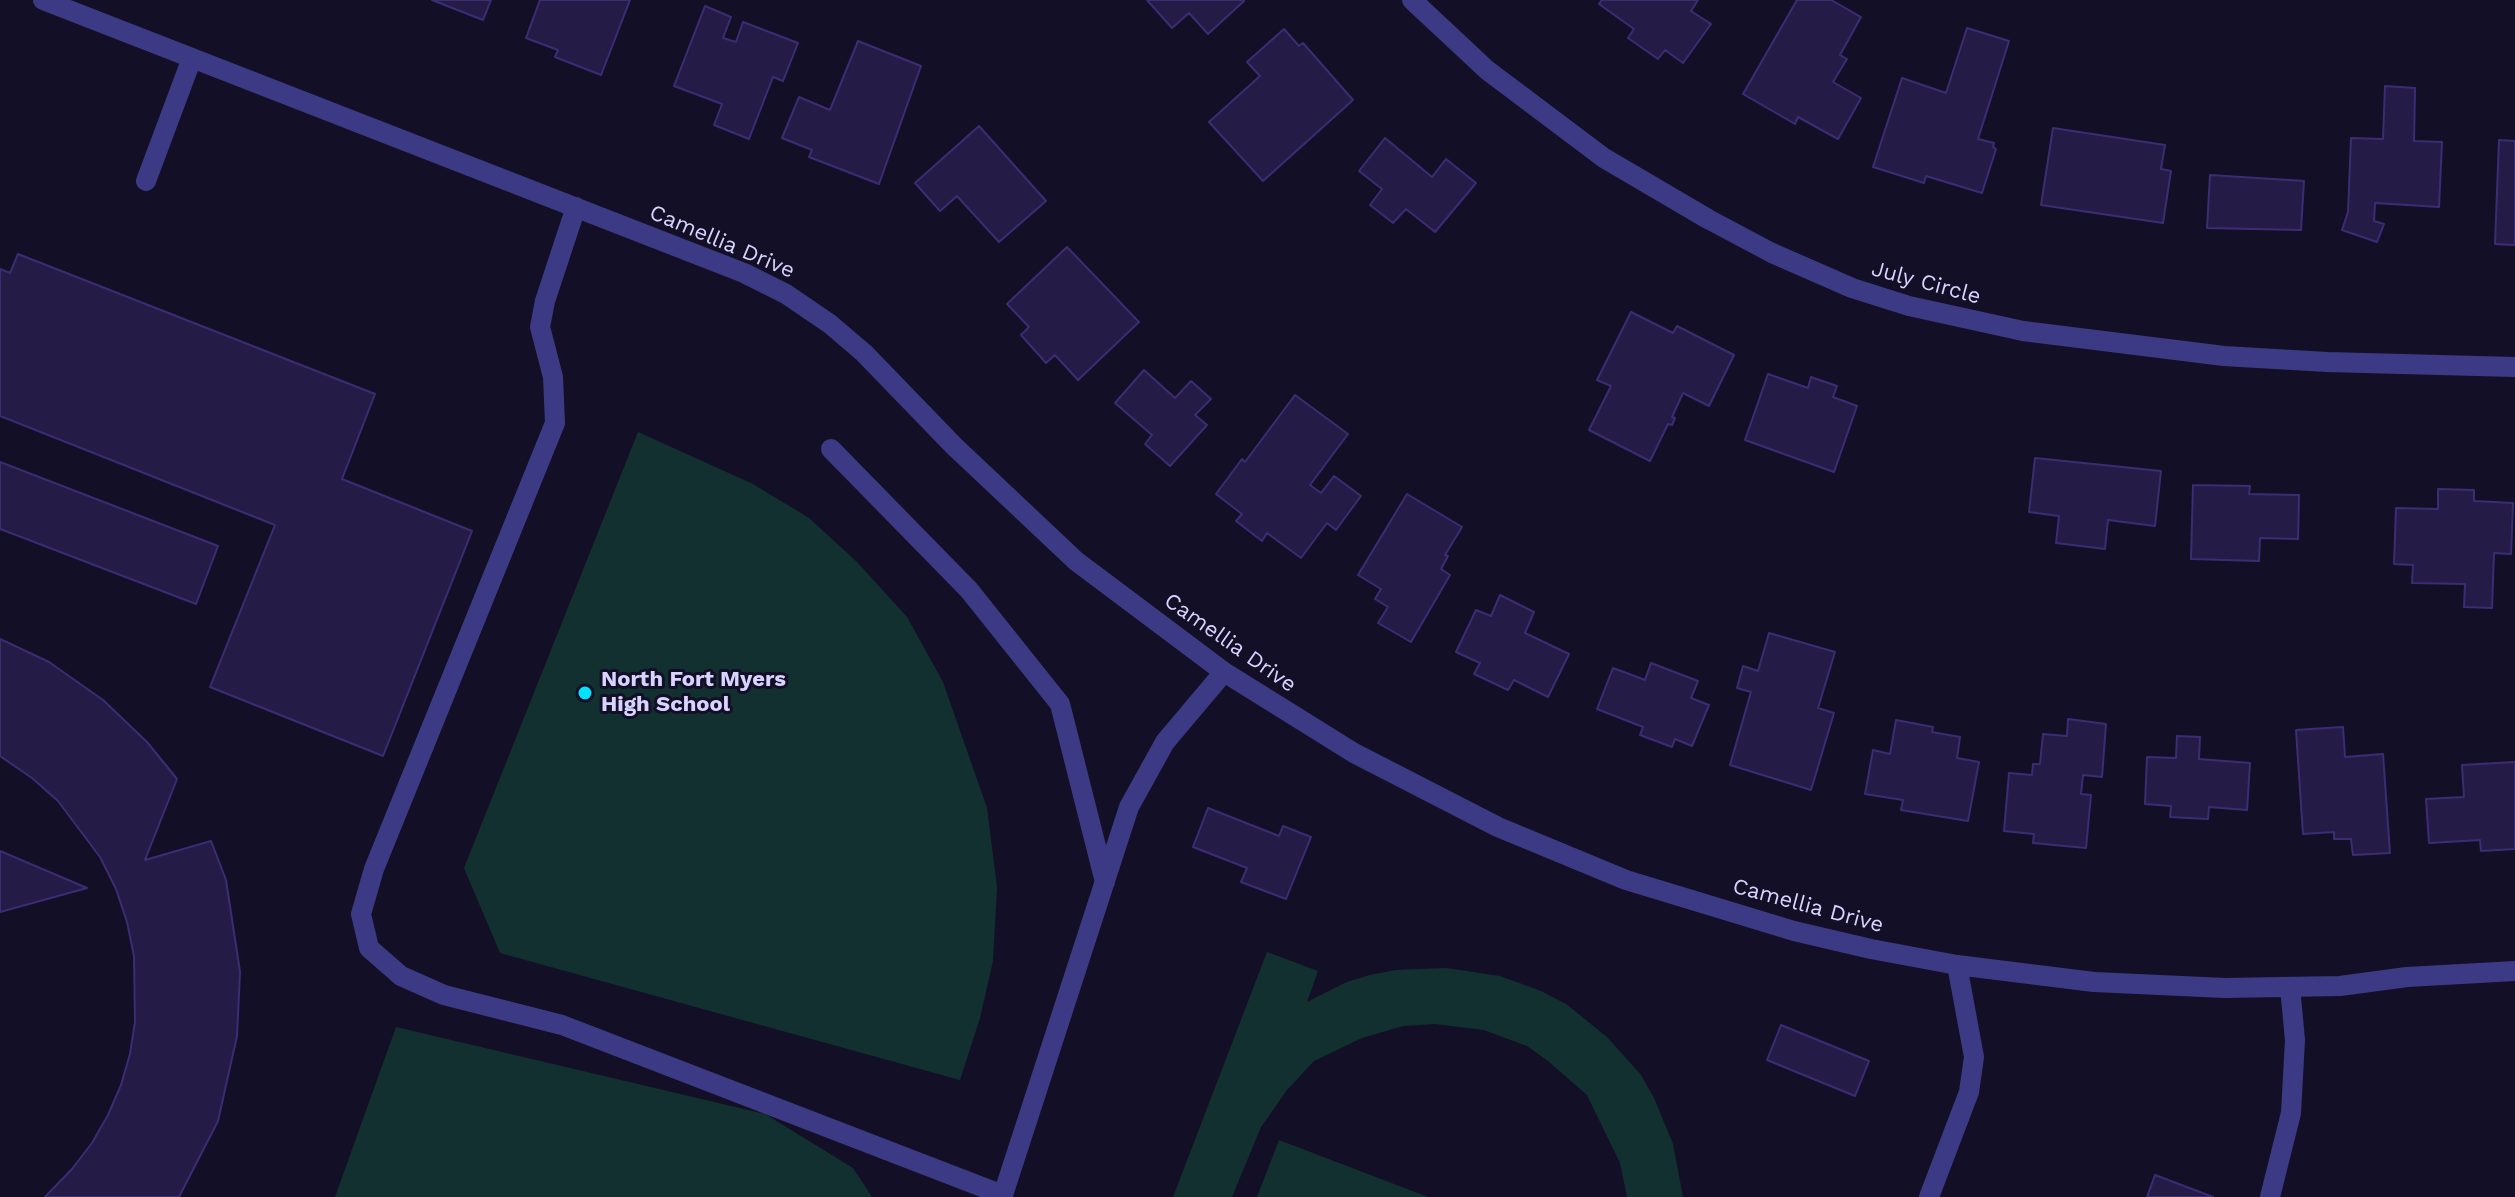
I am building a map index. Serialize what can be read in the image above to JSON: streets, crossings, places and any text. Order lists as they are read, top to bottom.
{
  "streets": {
    "street": ["Camellia Drive", "July Circle"]
  },
  "places": ["North Fort Myers High School"]
}
